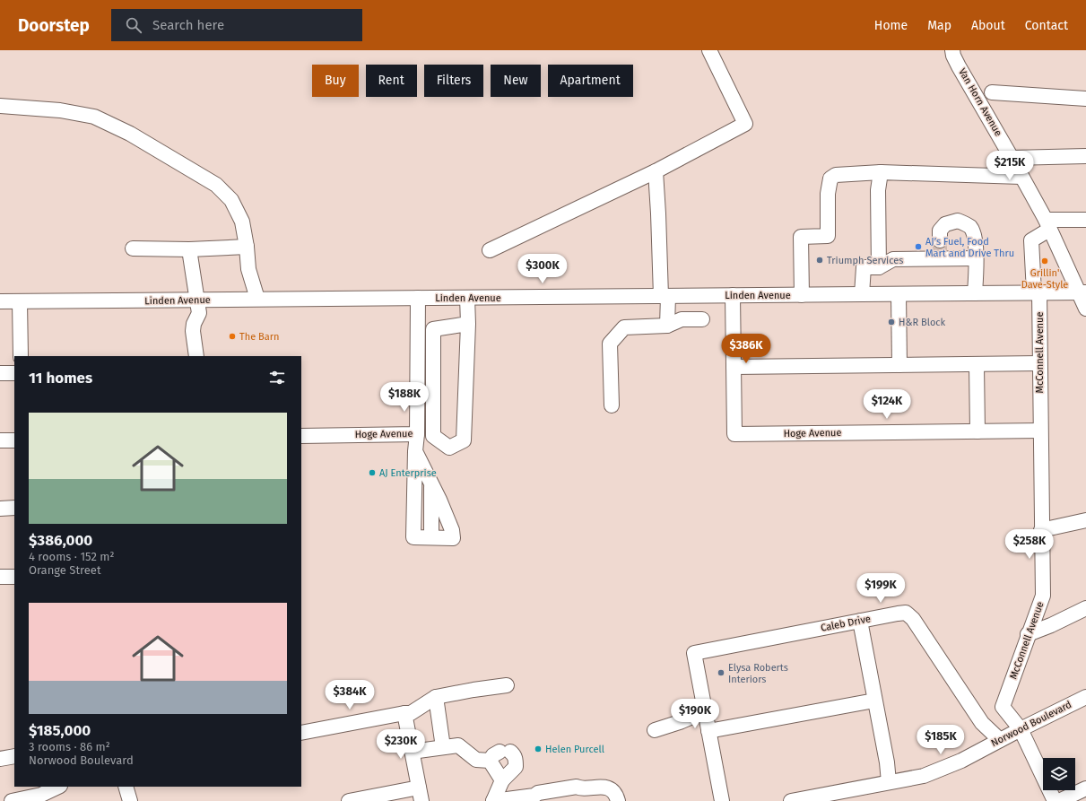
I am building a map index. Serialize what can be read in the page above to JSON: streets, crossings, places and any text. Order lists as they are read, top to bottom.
{
  "streets": {
    "street": [
      "Van Horn Avenue",
      "Linden Avenue",
      "McConnell Avenue",
      "Hoge Avenue",
      "Caleb Drive",
      "Norwood Boulevard"
    ]
  },
  "crossings": [
    ["Van Horn Avenue", "Linden Avenue"],
    ["Van Horn Avenue", "McConnell Avenue"],
    ["Linden Avenue", "McConnell Avenue"],
    ["Linden Avenue", "Hoge Avenue"],
    ["McConnell Avenue", "Hoge Avenue"],
    ["McConnell Avenue", "Norwood Boulevard"],
    ["Caleb Drive", "Norwood Boulevard"]
  ],
  "places": [
    "AJ’s Fuel, Food Mart and Drive Thru",
    "Triumph Services",
    "Grillin' Dave-Style",
    "H&R Block",
    "The Barn",
    "AJ Enterprise",
    "Elysa Roberts Interiors",
    "Helen Purcell"
  ],
  "page": {
    "header": "Doorstep",
    "search": "Search here",
    "nav": [
      "Home",
      "Map",
      "About",
      "Contact"
    ],
    "chip": [
      "Buy",
      "Rent",
      "Filters",
      "New",
      "Apartment"
    ],
    "price": [
      "$215K",
      "$300K",
      "$386K",
      "$188K",
      "$124K",
      "$258K",
      "$199K",
      "$384K",
      "$190K",
      "$185K",
      "$230K"
    ],
    "heading": "11 homes",
    "list": [
      {
        "name": "$386,000",
        "note": "4 rooms · 152 m² · Orange Street"
      },
      {
        "name": "$185,000",
        "note": "3 rooms · 86 m² · Norwood Boulevard"
      }
    ]
  }
}
